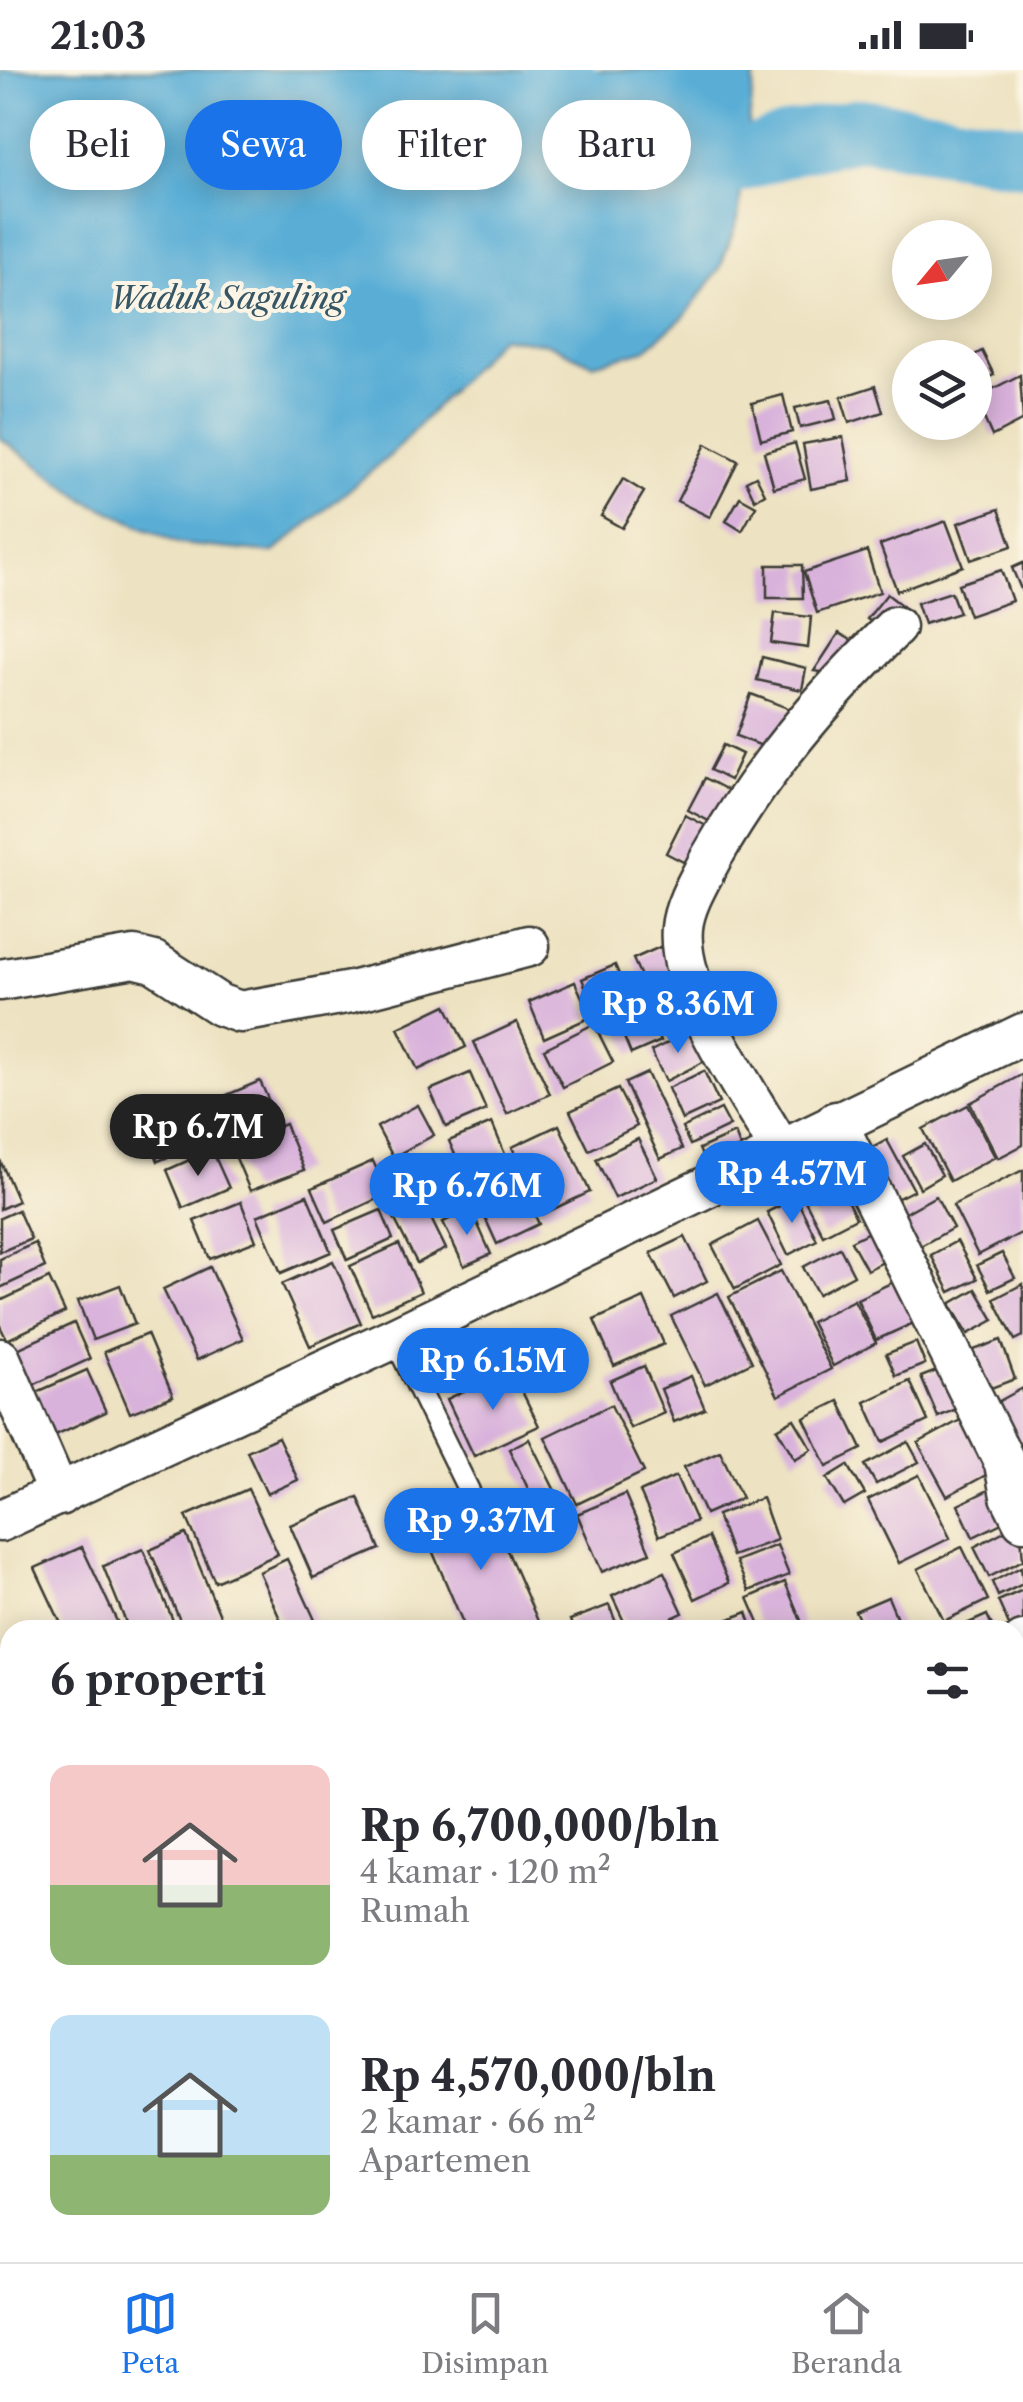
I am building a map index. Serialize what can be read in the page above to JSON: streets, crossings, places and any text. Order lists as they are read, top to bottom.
{
  "water": ["Waduk Saguling"],
  "north": "bottom left",
  "page": {
    "status": "21:03",
    "chip": [
      "Beli",
      "Sewa",
      "Filter",
      "Baru"
    ],
    "price": [
      "Rp 8.36M",
      "Rp 6.7M",
      "Rp 4.57M",
      "Rp 6.76M",
      "Rp 6.15M",
      "Rp 9.37M"
    ],
    "heading": "6 properti",
    "list": [
      {
        "name": "Rp 6,700,000/bln",
        "note": "4 kamar · 120 m² · Rumah"
      },
      {
        "name": "Rp 4,570,000/bln",
        "note": "2 kamar · 66 m² · Apartemen"
      }
    ],
    "tabs": ["Peta", "Disimpan", "Beranda"]
  }
}
